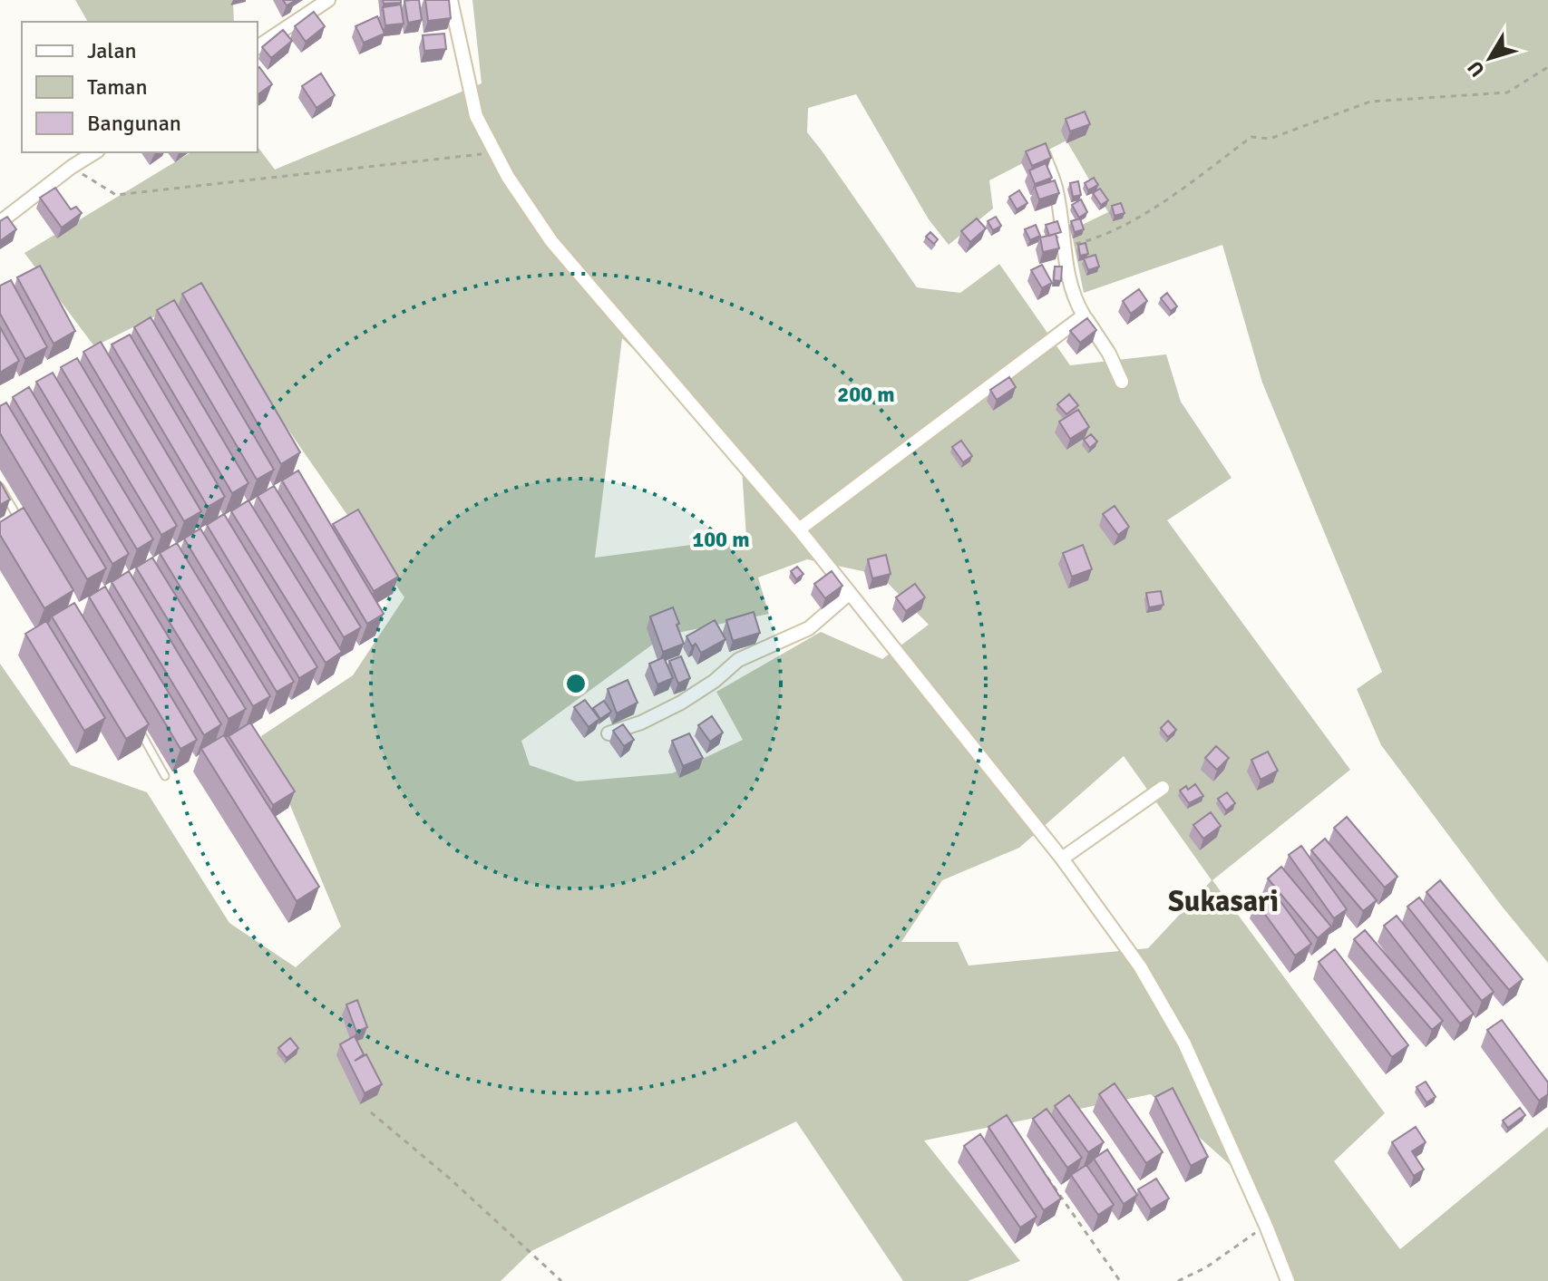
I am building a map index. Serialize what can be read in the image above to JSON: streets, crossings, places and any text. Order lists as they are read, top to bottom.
{
  "districts": ["Sukasari"],
  "legend": ["Jalan", "Taman", "Bangunan"],
  "north": "bottom left",
  "rings": ["200 m", "100 m"]
}
